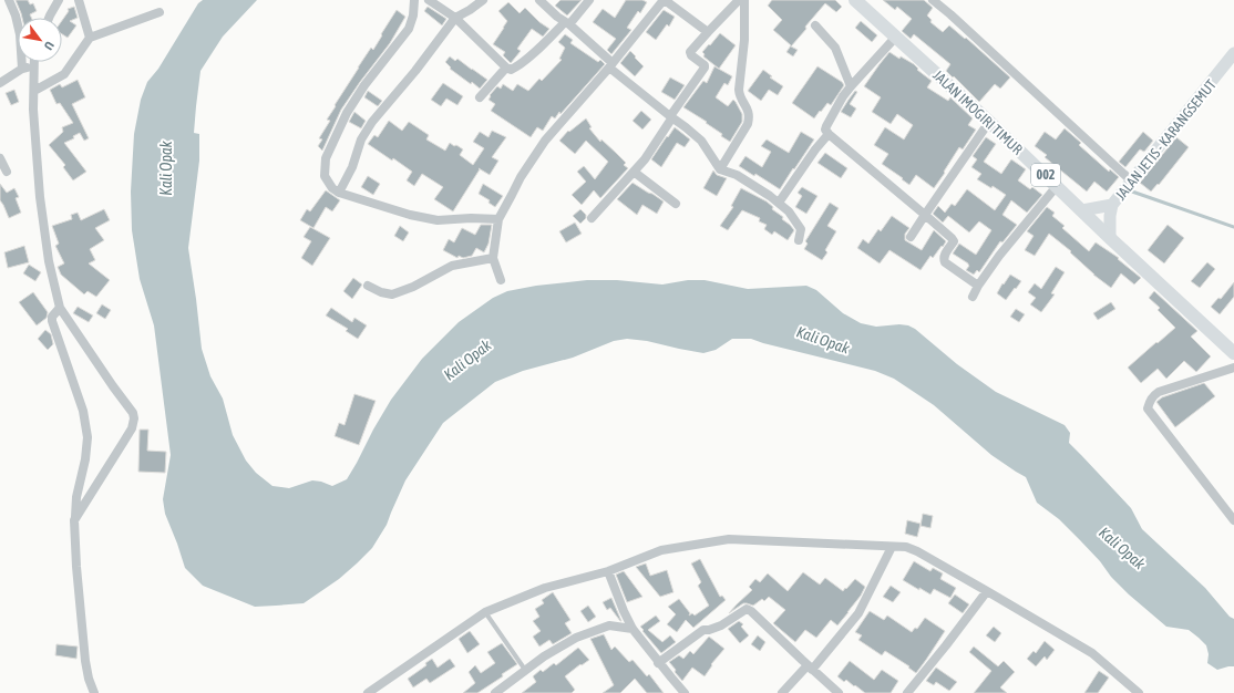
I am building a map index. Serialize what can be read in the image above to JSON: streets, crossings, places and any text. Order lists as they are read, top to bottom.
{
  "streets": {
    "main road": ["JALAN IMOGIRI TIMUR", "JALAN JETIS - KARANGSEMUT", "002"]
  },
  "water": ["Kali Opak"],
  "north": "bottom right"
}
